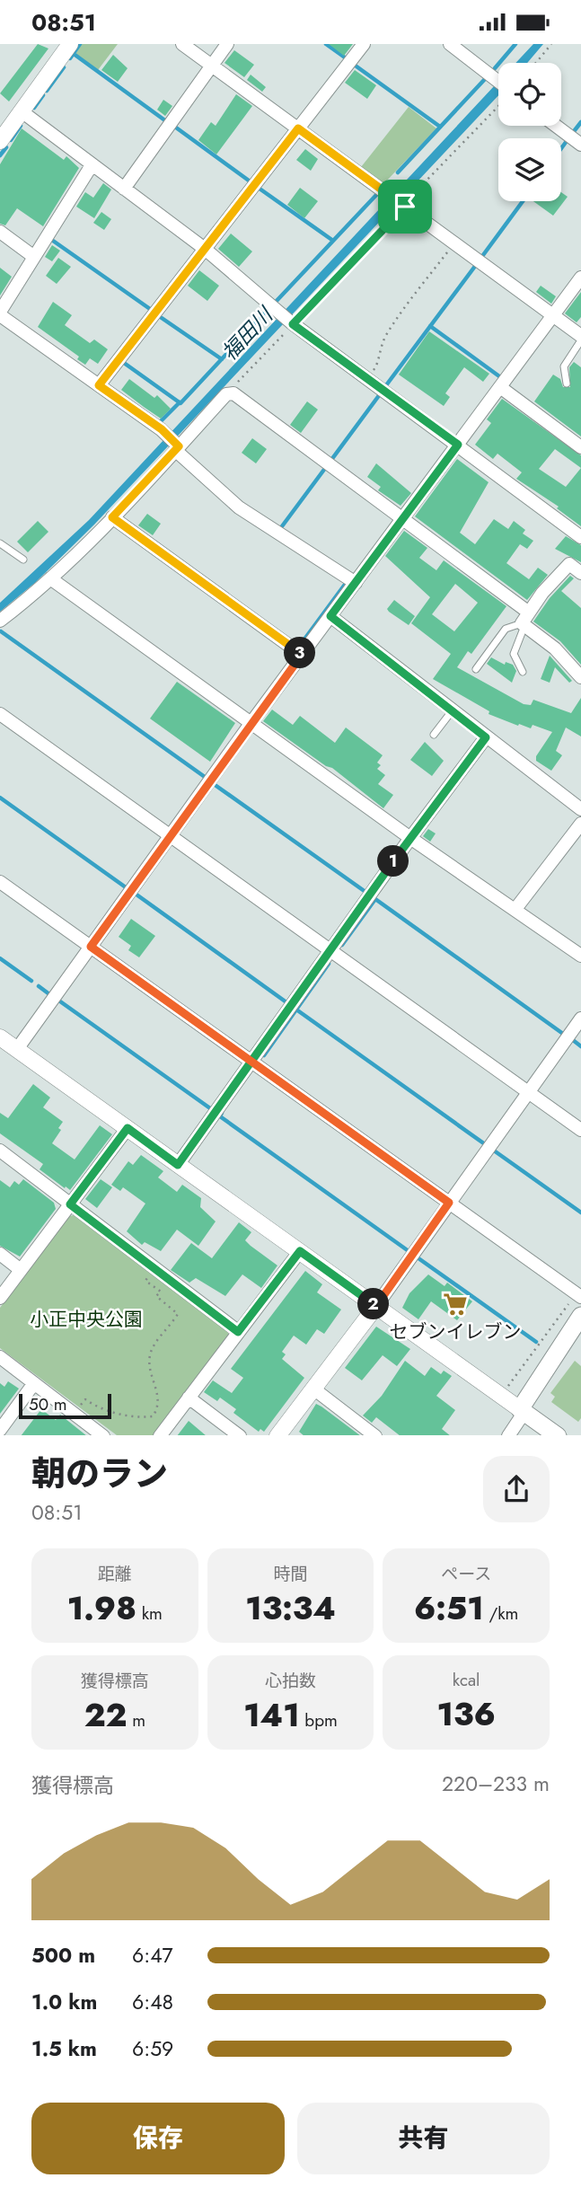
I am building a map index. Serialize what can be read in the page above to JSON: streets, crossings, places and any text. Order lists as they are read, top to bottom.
{
  "water": ["福田川"],
  "parks": ["小正中央公園"],
  "places": {
    "supermarket": ["セブンイレブン"]
  },
  "scale_bar": "50 m",
  "page": {
    "status": "08:51",
    "pins": ["3", "1", "2"],
    "scale": "50 m",
    "heading": ["朝のラン", "08:51"],
    "stats": [
      ["距離", "1.98 km"],
      ["時間", "13:34"],
      ["ペース", "6:51 /km"],
      ["獲得標高", "22 m"],
      ["心拍数", "141 bpm"],
      ["kcal", "136"]
    ],
    "chart": ["獲得標高", "220–233 m"],
    "list": [
      {
        "name": "500 m",
        "note": "6:47"
      },
      {
        "name": "1.0 km",
        "note": "6:48"
      },
      {
        "name": "1.5 km",
        "note": "6:59"
      }
    ],
    "buttons": ["保存", "共有"]
  }
}
